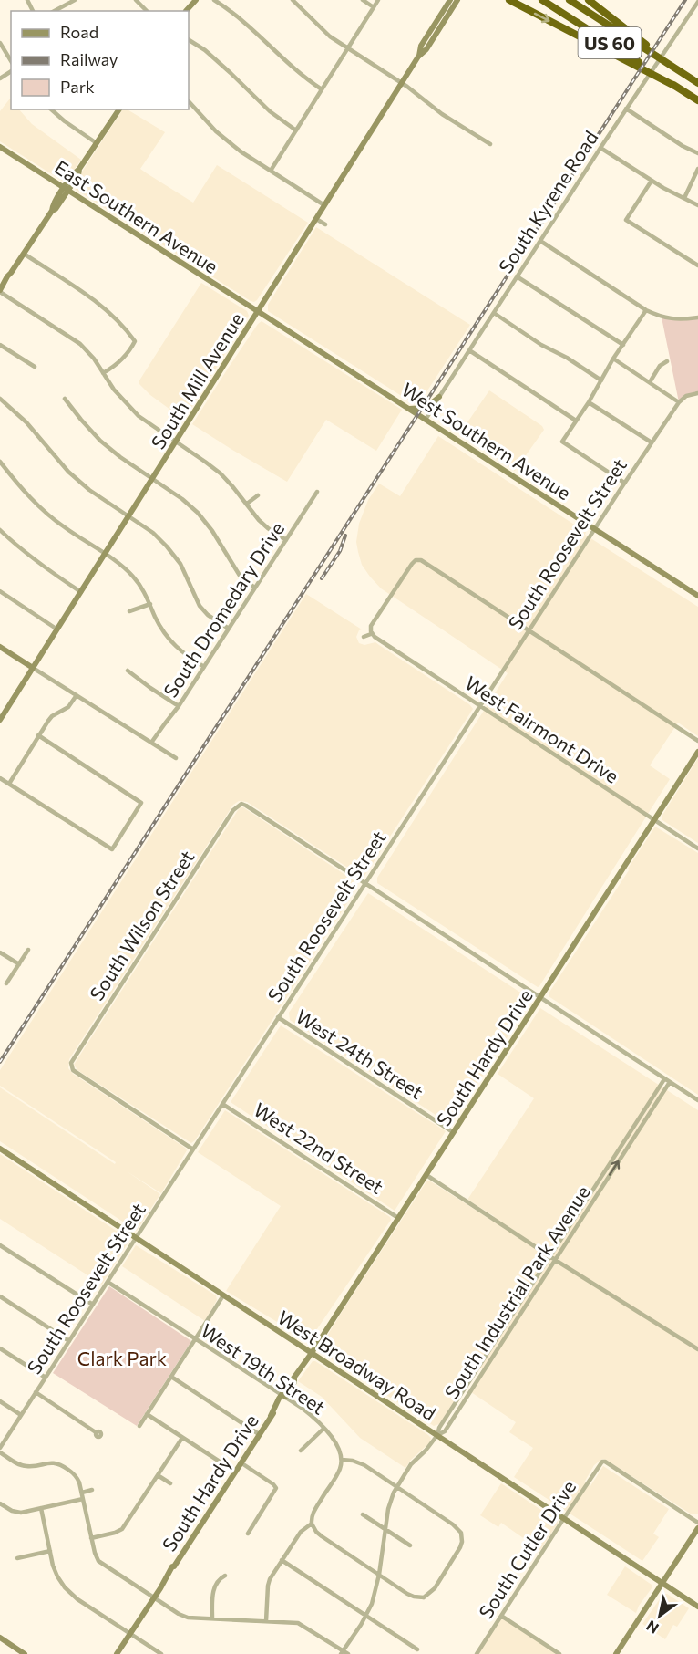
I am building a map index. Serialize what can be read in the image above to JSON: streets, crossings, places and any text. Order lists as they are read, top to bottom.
{
  "streets": {
    "highway": ["US 60"],
    "main road": [
      "East Southern Avenue",
      "South Mill Avenue",
      "West Southern Avenue",
      "South Hardy Drive",
      "West Broadway Road"
    ],
    "street": [
      "South Kyrene Road",
      "South Roosevelt Street",
      "South Dromedary Drive",
      "West Fairmont Drive",
      "South Wilson Street",
      "West 24th Street",
      "West 22nd Street",
      "South Industrial Park Avenue",
      "West 19th Street",
      "South Cutler Drive"
    ]
  },
  "crossings": [
    ["South Kyrene Road", "West Southern Avenue"],
    ["East Southern Avenue", "South Mill Avenue"],
    ["East Southern Avenue", "West Southern Avenue"],
    ["South Mill Avenue", "West Southern Avenue"],
    ["West Southern Avenue", "South Roosevelt Street"],
    ["South Roosevelt Street", "West Fairmont Drive"],
    ["South Roosevelt Street", "South Wilson Street"],
    ["South Roosevelt Street", "West 24th Street"],
    ["South Roosevelt Street", "West 22nd Street"],
    ["South Roosevelt Street", "West Broadway Road"],
    ["South Roosevelt Street", "West 19th Street"],
    ["West Fairmont Drive", "South Hardy Drive"],
    ["West 24th Street", "South Hardy Drive"],
    ["South Hardy Drive", "West 22nd Street"],
    ["South Hardy Drive", "West Broadway Road"],
    ["South Hardy Drive", "West 19th Street"],
    ["South Industrial Park Avenue", "West Broadway Road"],
    ["West Broadway Road", "South Cutler Drive"]
  ],
  "parks": ["Clark Park"],
  "legend": ["Road", "Railway", "Park"],
  "north": "bottom left"
}
